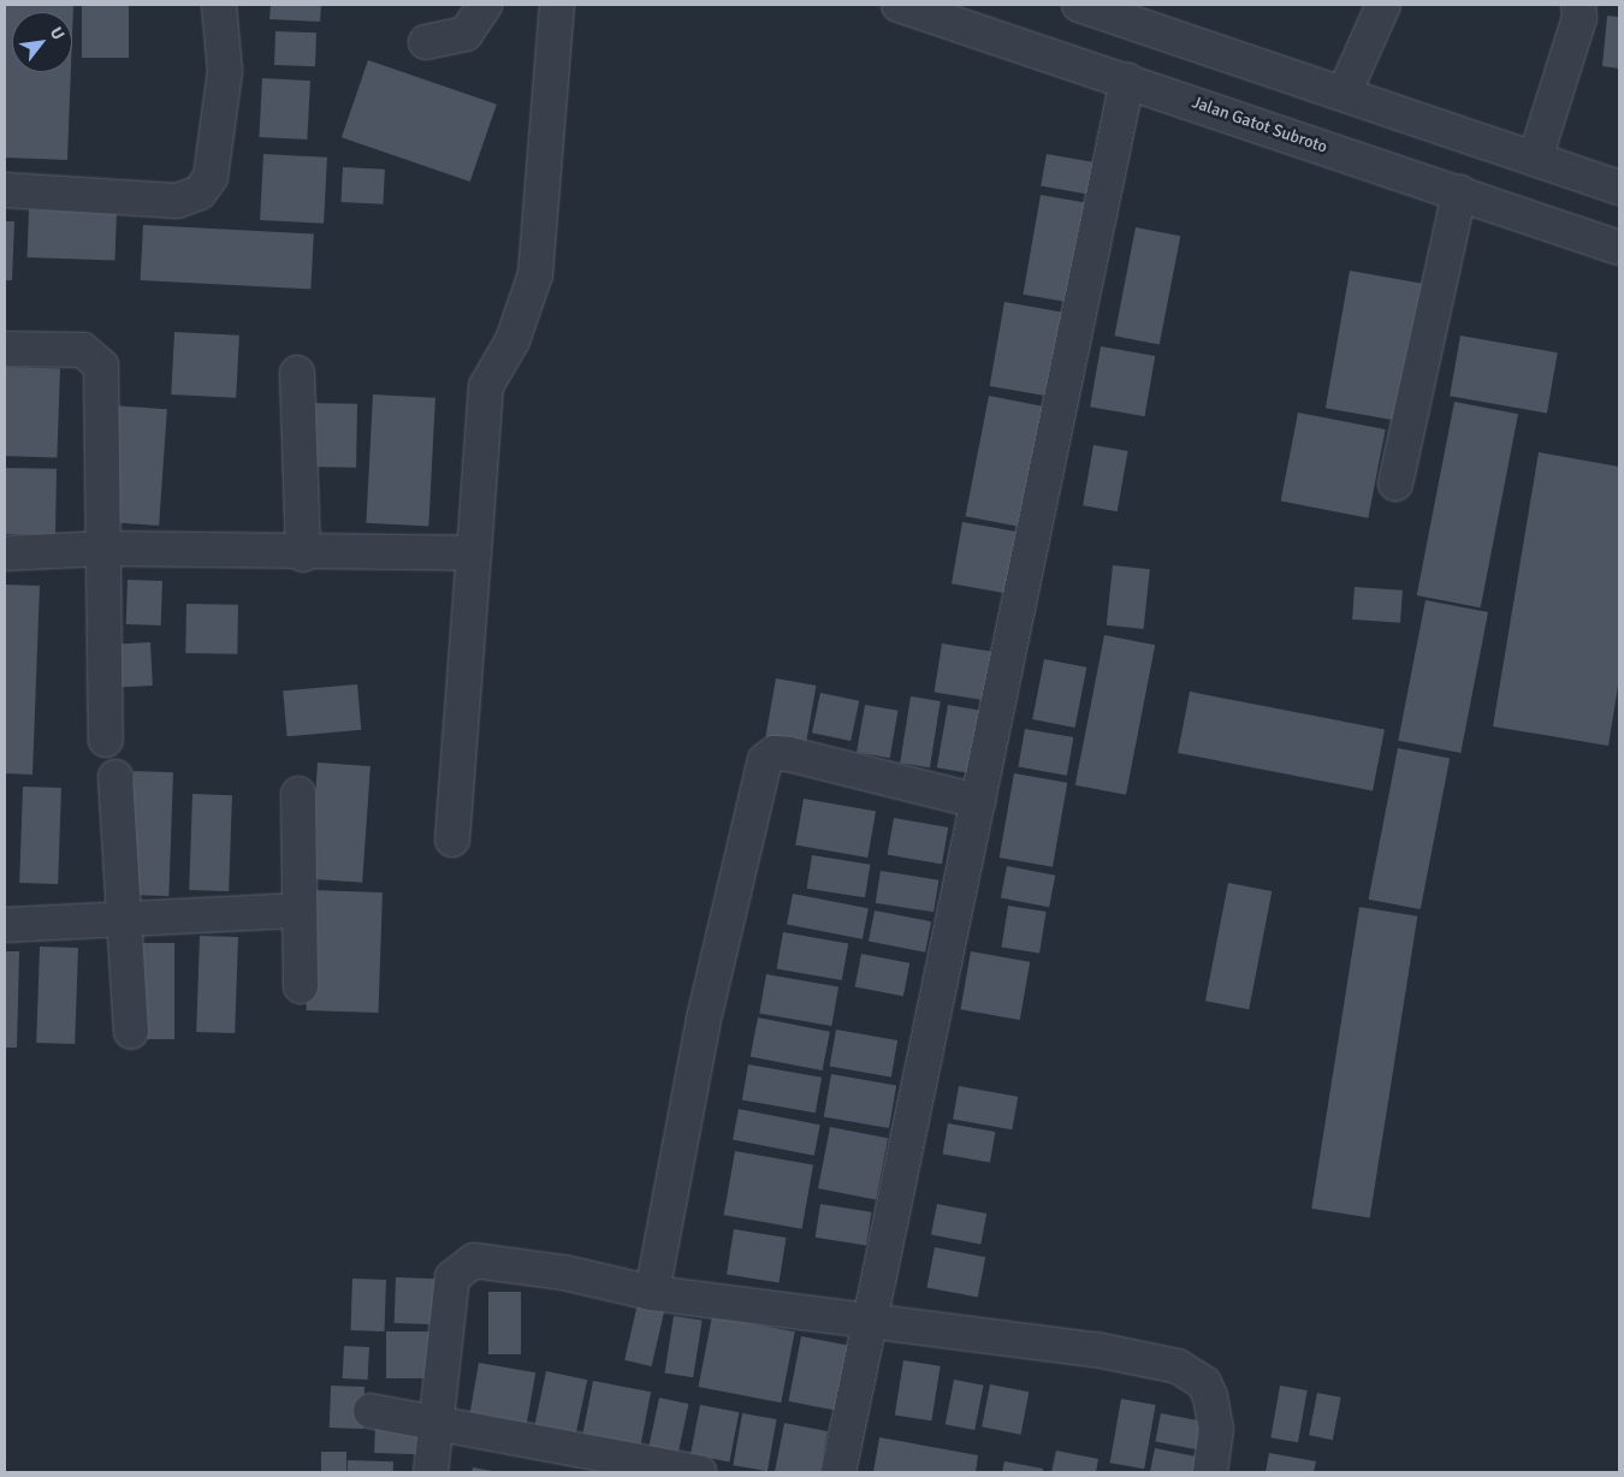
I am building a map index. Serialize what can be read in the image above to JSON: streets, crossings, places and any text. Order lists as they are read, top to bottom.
{
  "streets": {
    "street": ["Jalan Gatot Subroto"]
  },
  "north": "top right"
}
